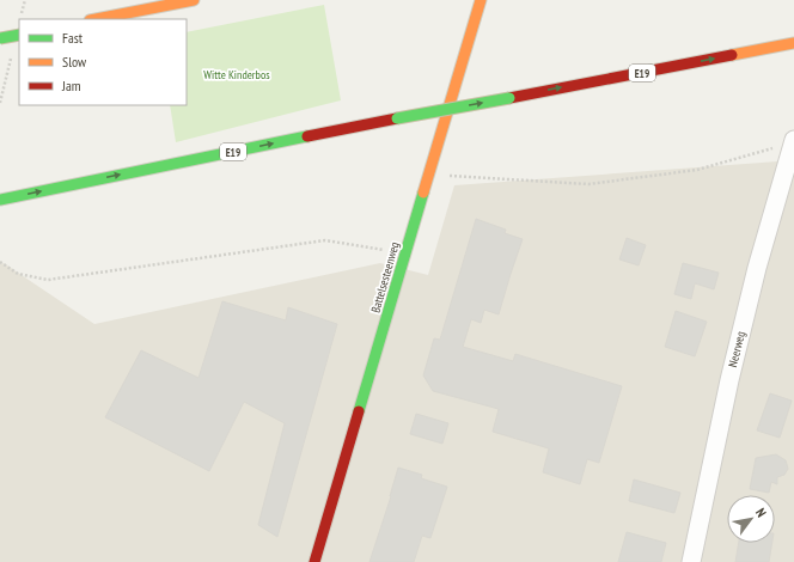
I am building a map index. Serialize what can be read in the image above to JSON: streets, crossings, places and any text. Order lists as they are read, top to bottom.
{
  "streets": {
    "main road": ["E19", "Battelsesteenweg"],
    "street": ["Neerweg"]
  },
  "parks": ["Witte Kinderbos"],
  "legend": ["Fast", "Slow", "Jam"],
  "north": "top right"
}
